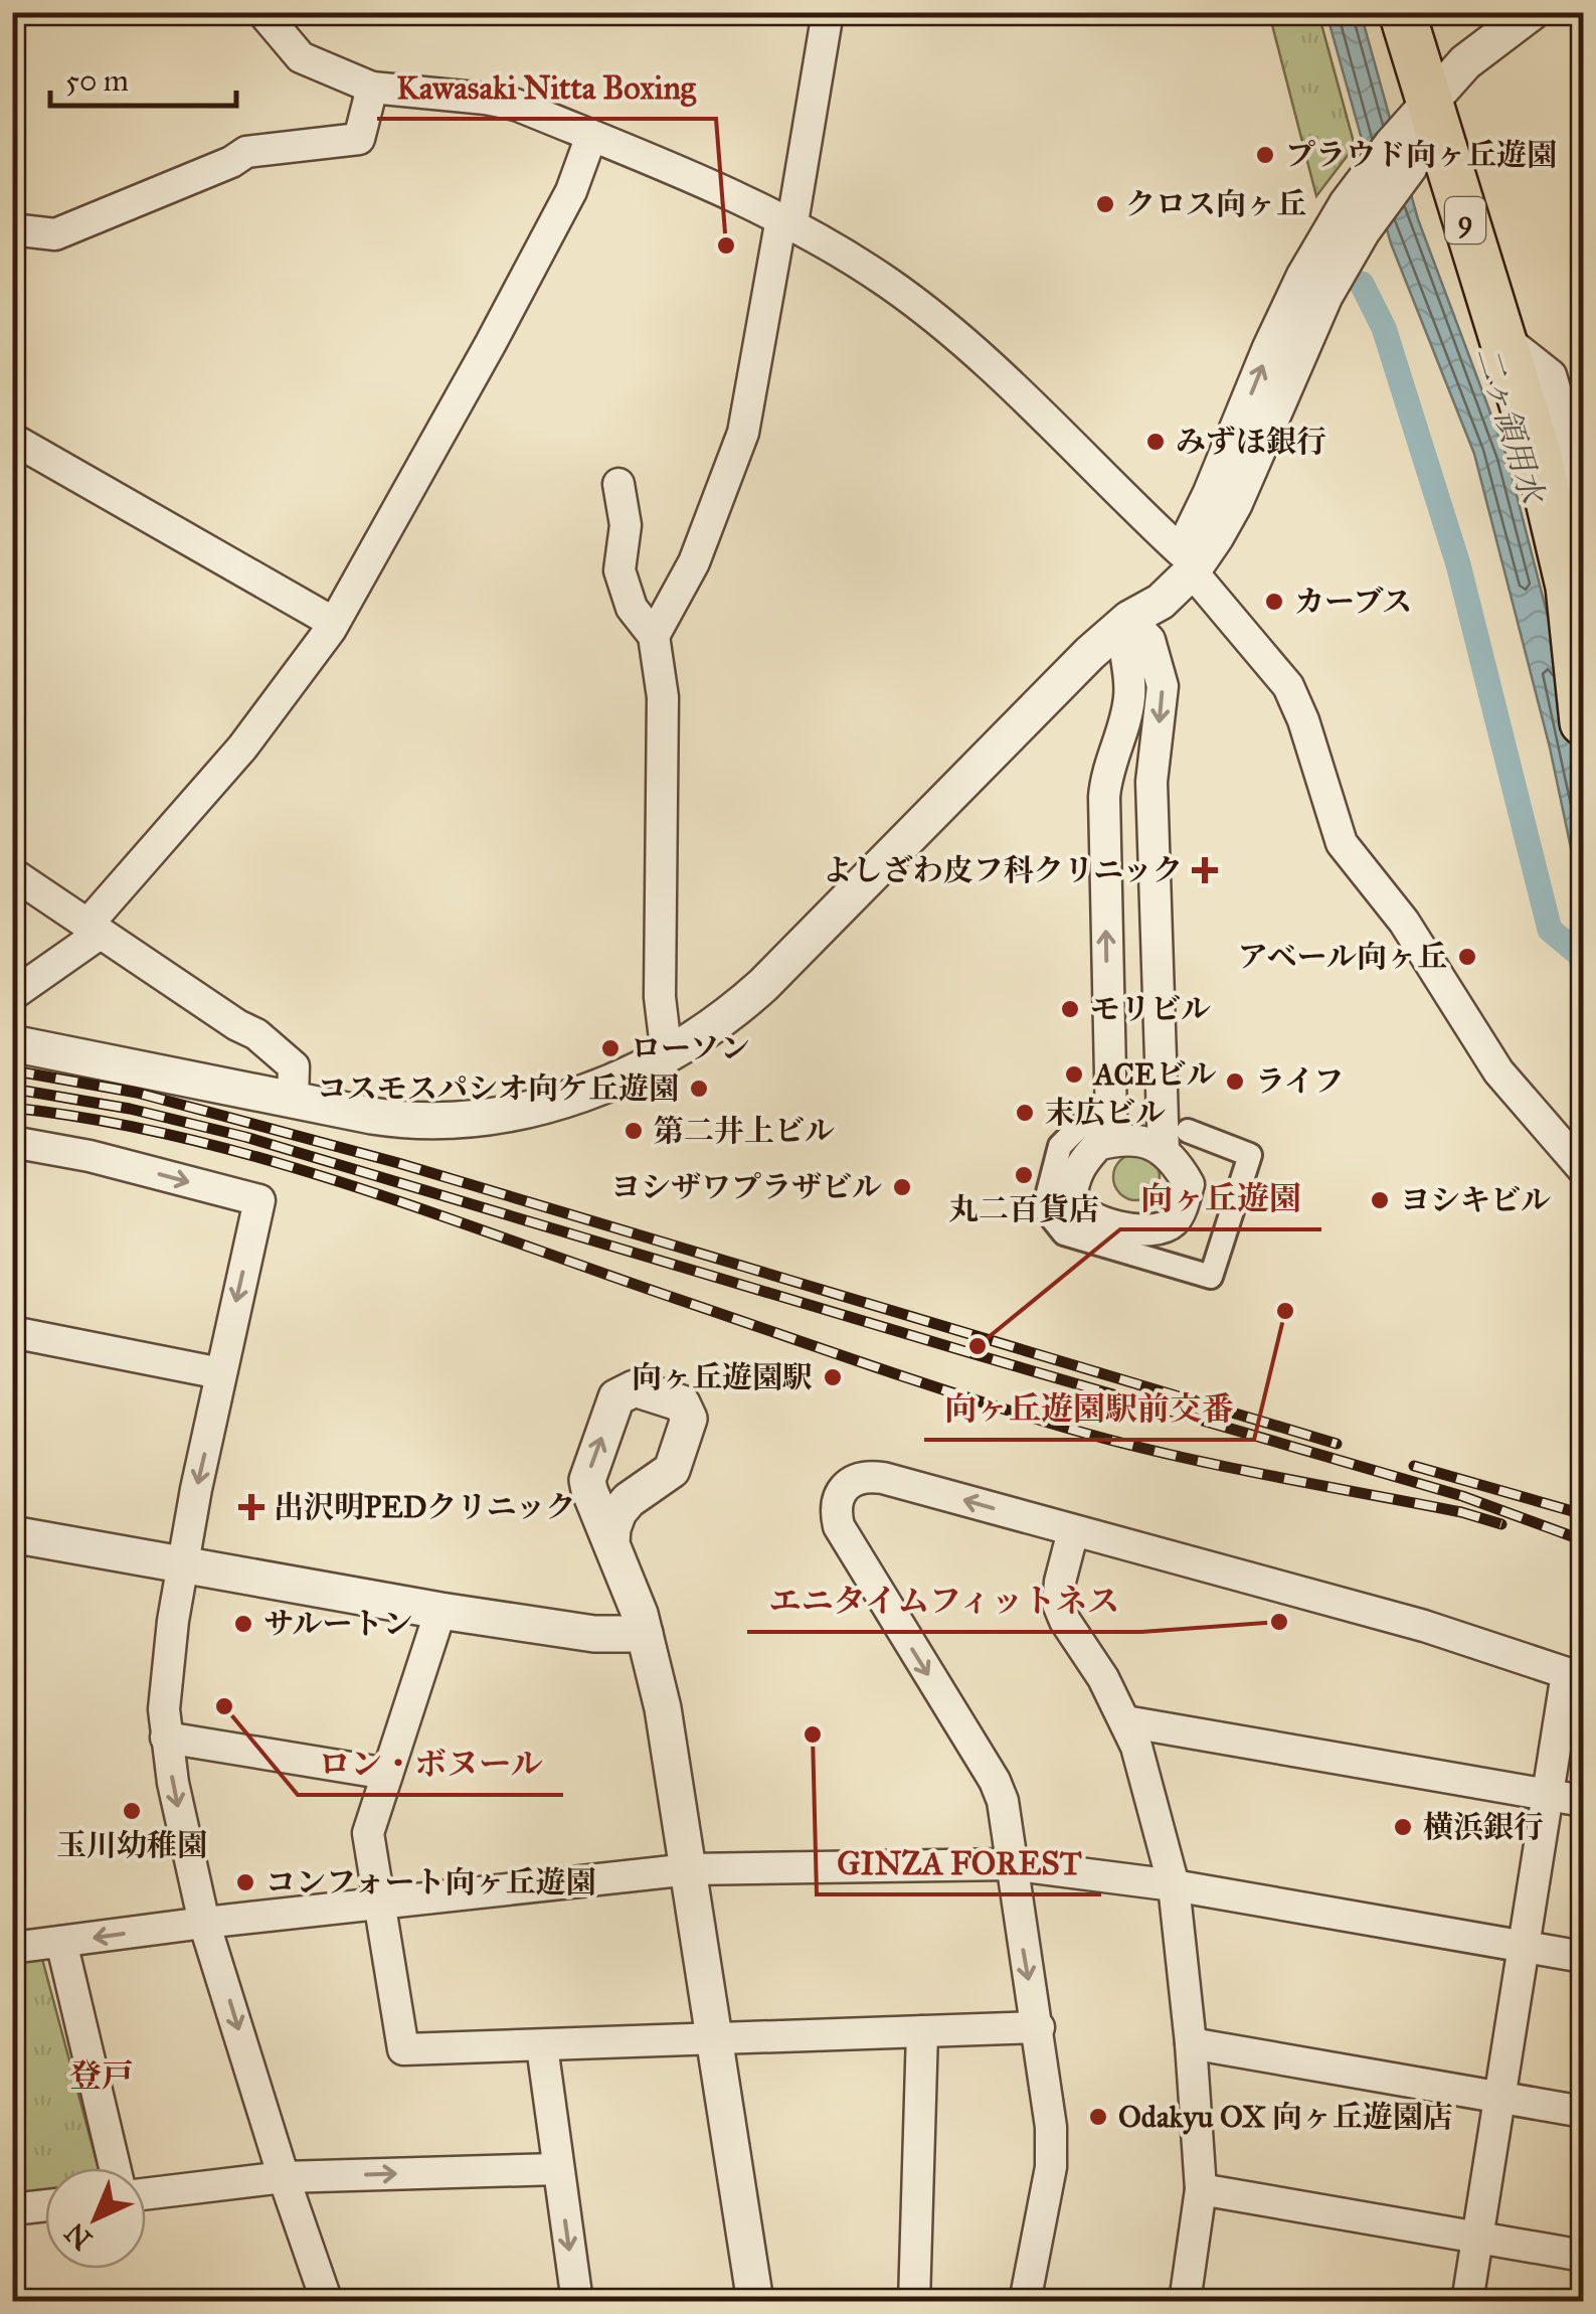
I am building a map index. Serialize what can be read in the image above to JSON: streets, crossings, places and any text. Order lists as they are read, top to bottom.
{
  "streets": {
    "main road": ["9"]
  },
  "districts": ["登戸"],
  "water": ["二ヶ領用水"],
  "places": {
    "other": [
      "プラウド向ヶ丘遊園",
      "クロス向ヶ丘",
      "Kawasaki Nitta Boxing",
      "みずほ銀行",
      "カーブス",
      "アベール向ヶ丘",
      "モリビル",
      "ローソン",
      "ACEビル",
      "ライフ",
      "コスモスパシオ向ケ丘遊園",
      "末広ビル",
      "第二井上ビル",
      "丸二百貨店",
      "ヨシザワプラザビル",
      "ヨシキビル",
      "向ヶ丘遊園駅前交番",
      "向ヶ丘遊園",
      "向ヶ丘遊園駅",
      "エニタイムフィットネス",
      "サルートン",
      "ロン・ボヌール",
      "GINZA FOREST",
      "玉川幼稚園",
      "横浜銀行",
      "コンフォート向ヶ丘遊園",
      "Odakyu OX 向ヶ丘遊園店"
    ],
    "health": ["よしざわ皮フ科クリニック", "出沢明PEDクリニック"]
  },
  "scale_bar": "50 m",
  "north": "bottom left"
}
